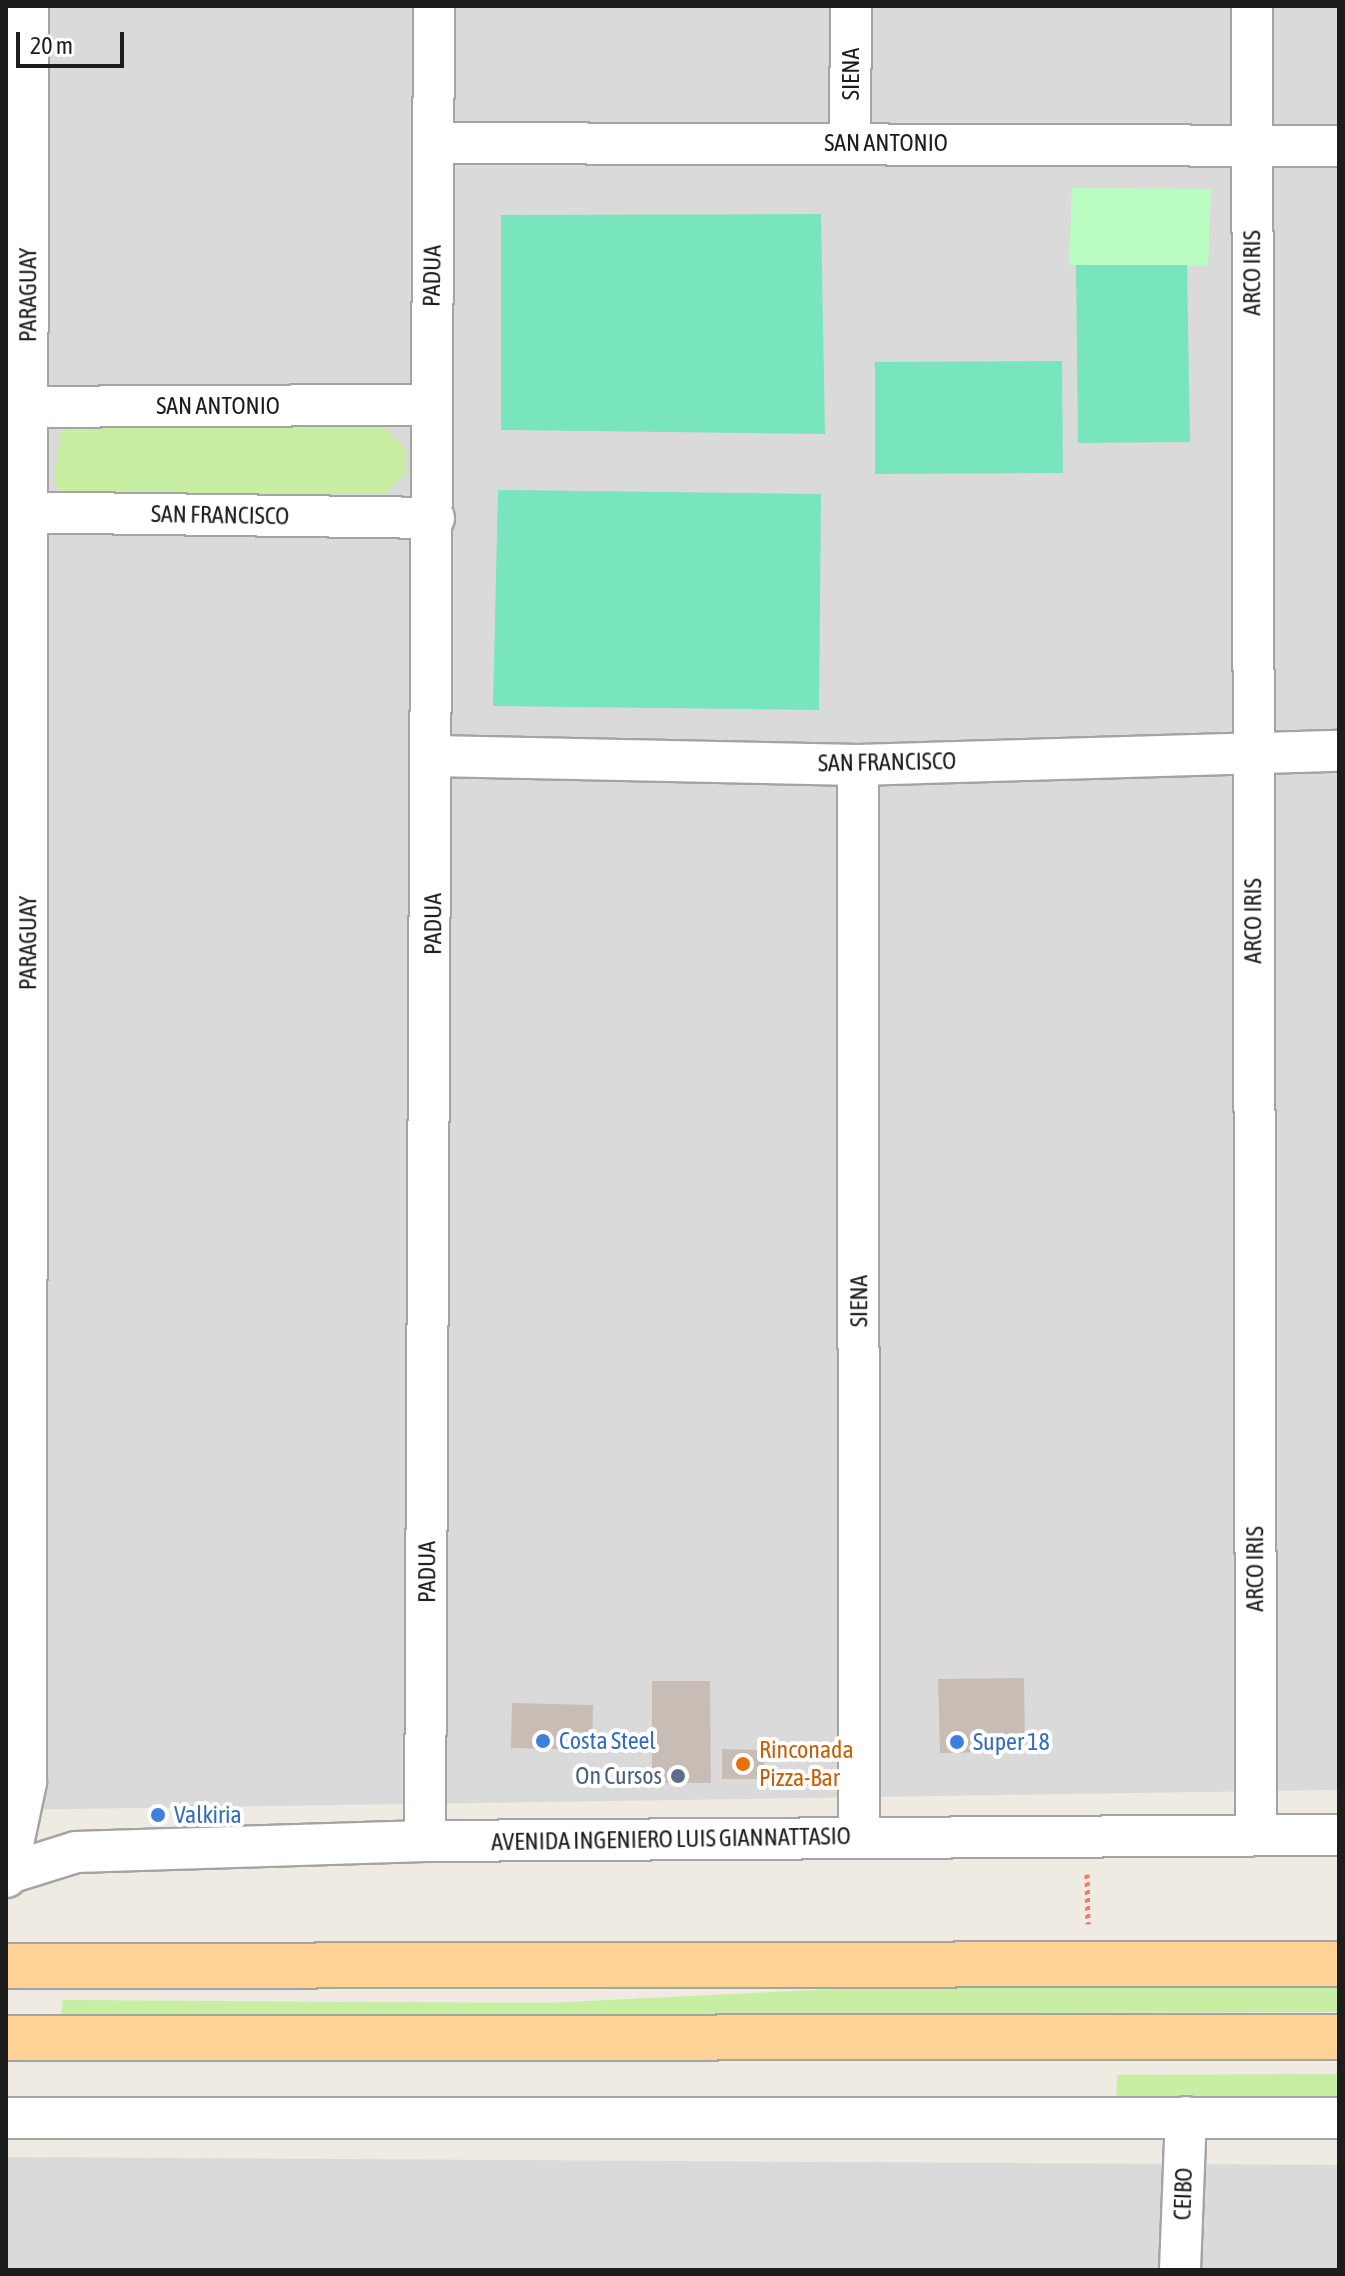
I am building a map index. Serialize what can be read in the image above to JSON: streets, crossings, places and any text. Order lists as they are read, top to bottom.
{
  "streets": {
    "street": [
      "SIENA",
      "SAN ANTONIO",
      "ARCO IRIS",
      "PADUA",
      "PARAGUAY",
      "SAN FRANCISCO",
      "AVENIDA INGENIERO LUIS GIANNATTASIO",
      "CEIBO"
    ]
  },
  "crossings": [
    ["SIENA", "SAN ANTONIO"],
    ["SIENA", "SAN FRANCISCO"],
    ["SIENA", "AVENIDA INGENIERO LUIS GIANNATTASIO"],
    ["SAN ANTONIO", "ARCO IRIS"],
    ["SAN ANTONIO", "PADUA"],
    ["SAN ANTONIO", "PARAGUAY"],
    ["ARCO IRIS", "SAN FRANCISCO"],
    ["ARCO IRIS", "AVENIDA INGENIERO LUIS GIANNATTASIO"],
    ["PADUA", "SAN FRANCISCO"],
    ["PADUA", "AVENIDA INGENIERO LUIS GIANNATTASIO"],
    ["PARAGUAY", "SAN FRANCISCO"],
    ["PARAGUAY", "AVENIDA INGENIERO LUIS GIANNATTASIO"]
  ],
  "places": [
    "Costa Steel",
    "Super 18",
    "Rinconada Pizza-Bar",
    "On Cursos",
    "Valkiria"
  ],
  "scale_bar": "20 m"
}
